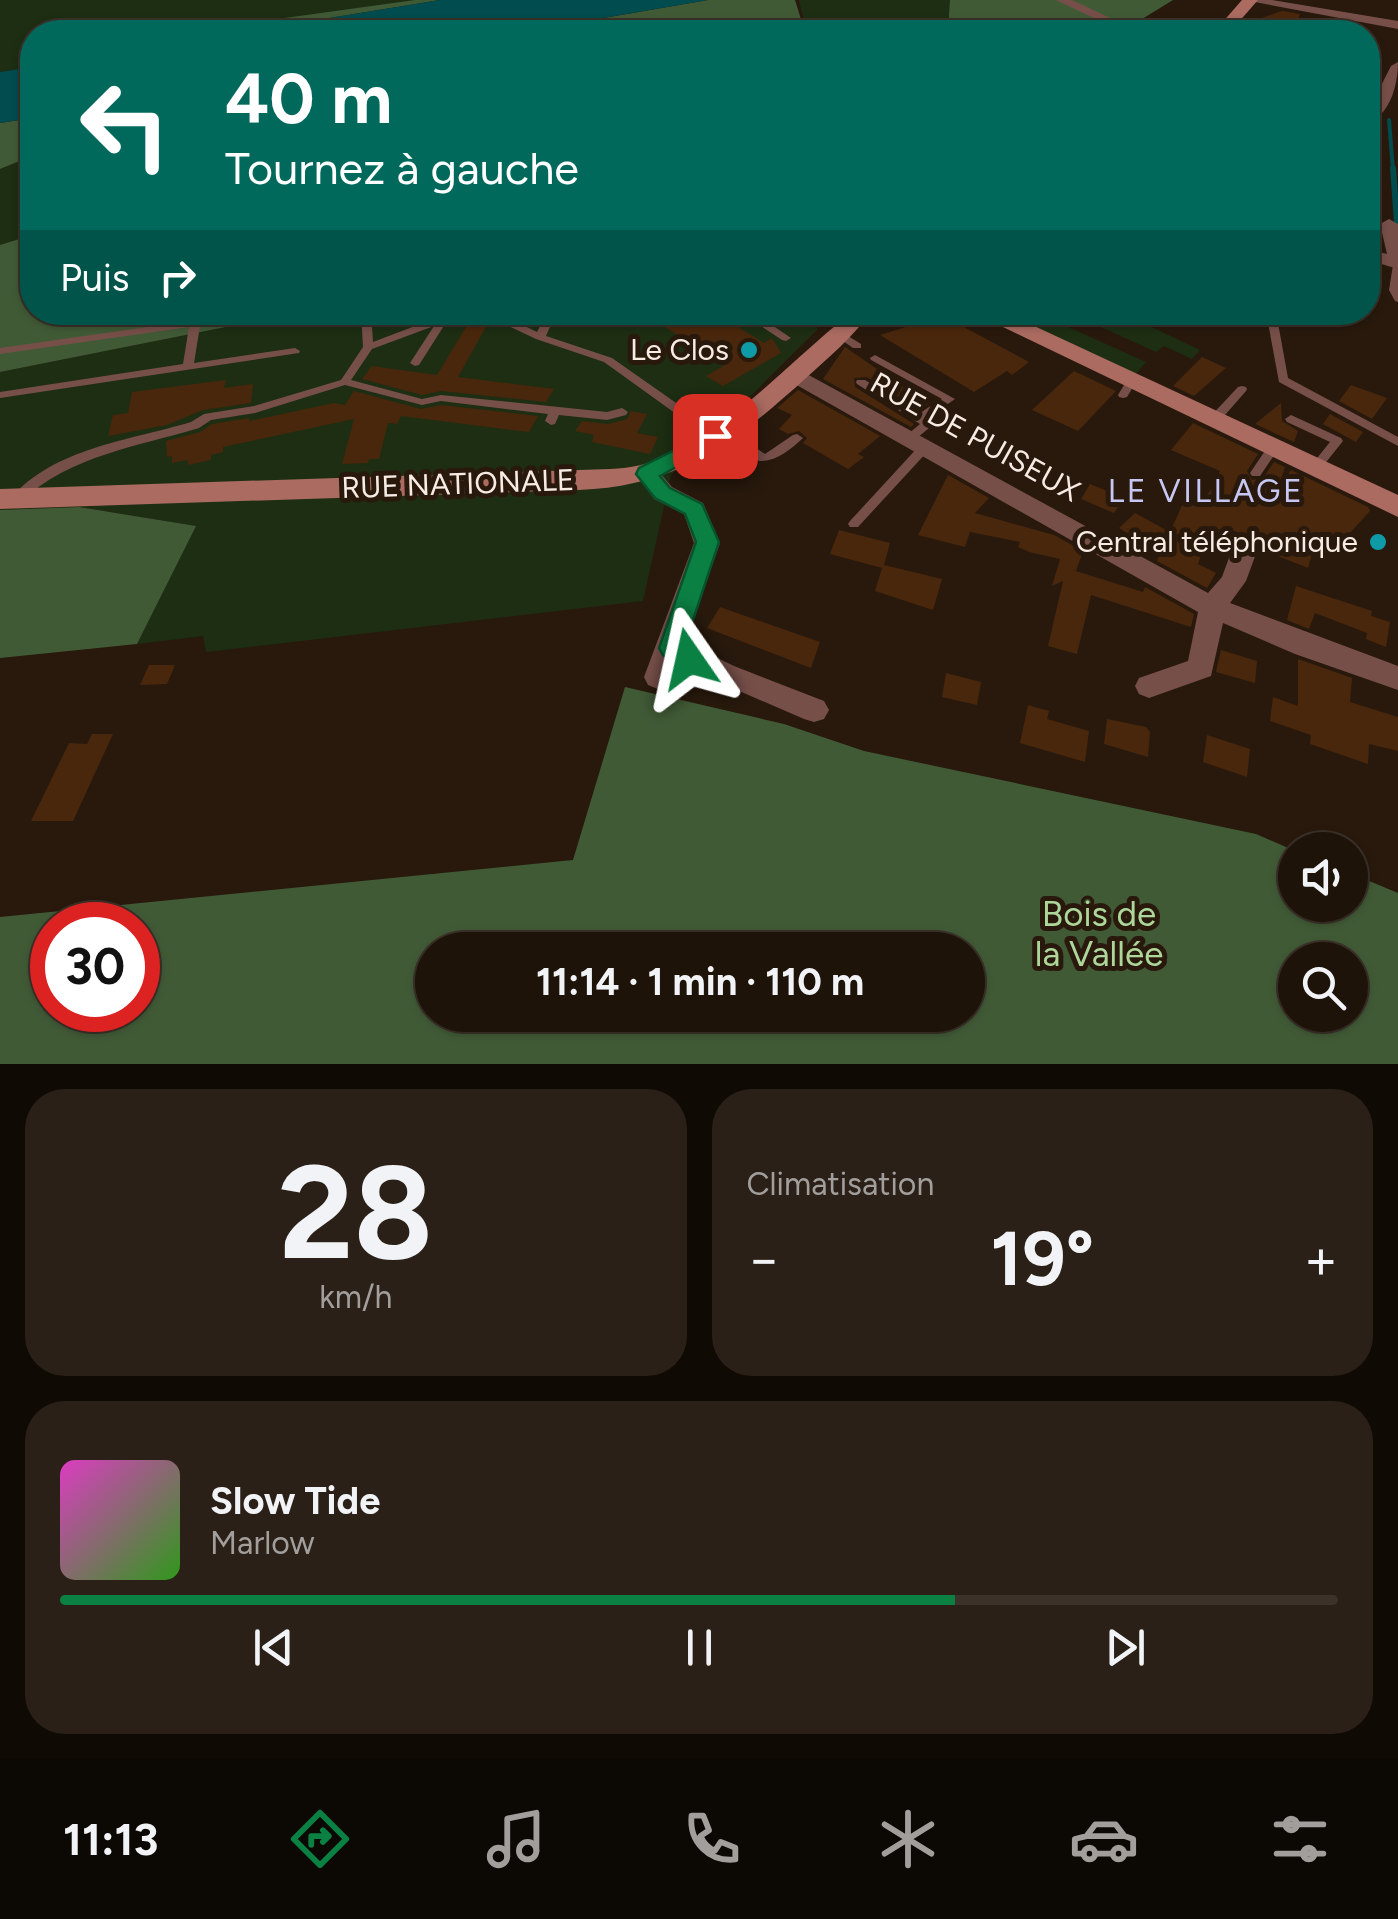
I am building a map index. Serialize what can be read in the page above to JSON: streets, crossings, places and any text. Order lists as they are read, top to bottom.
{
  "streets": {
    "street": ["RUE DE PUISEUX", "RUE NATIONALE"]
  },
  "crossings": [
    ["RUE DE PUISEUX", "RUE NATIONALE"]
  ],
  "districts": ["LE VILLAGE"],
  "parks": ["Bois de la Vallée"],
  "places": ["Le Clos", "Central téléphonique"],
  "page": {
    "turn": ["40 m", "Tournez à gauche"],
    "then": "Puis",
    "limit": "30",
    "trip": "11:14 · 1 min · 110 m",
    "tile": [
      ["28", "km/h"],
      "Climatisation"
    ],
    "heat": ["−", "19°", "+"],
    "song": ["Slow Tide", "Marlow"],
    "tabs": "11:13"
  }
}
